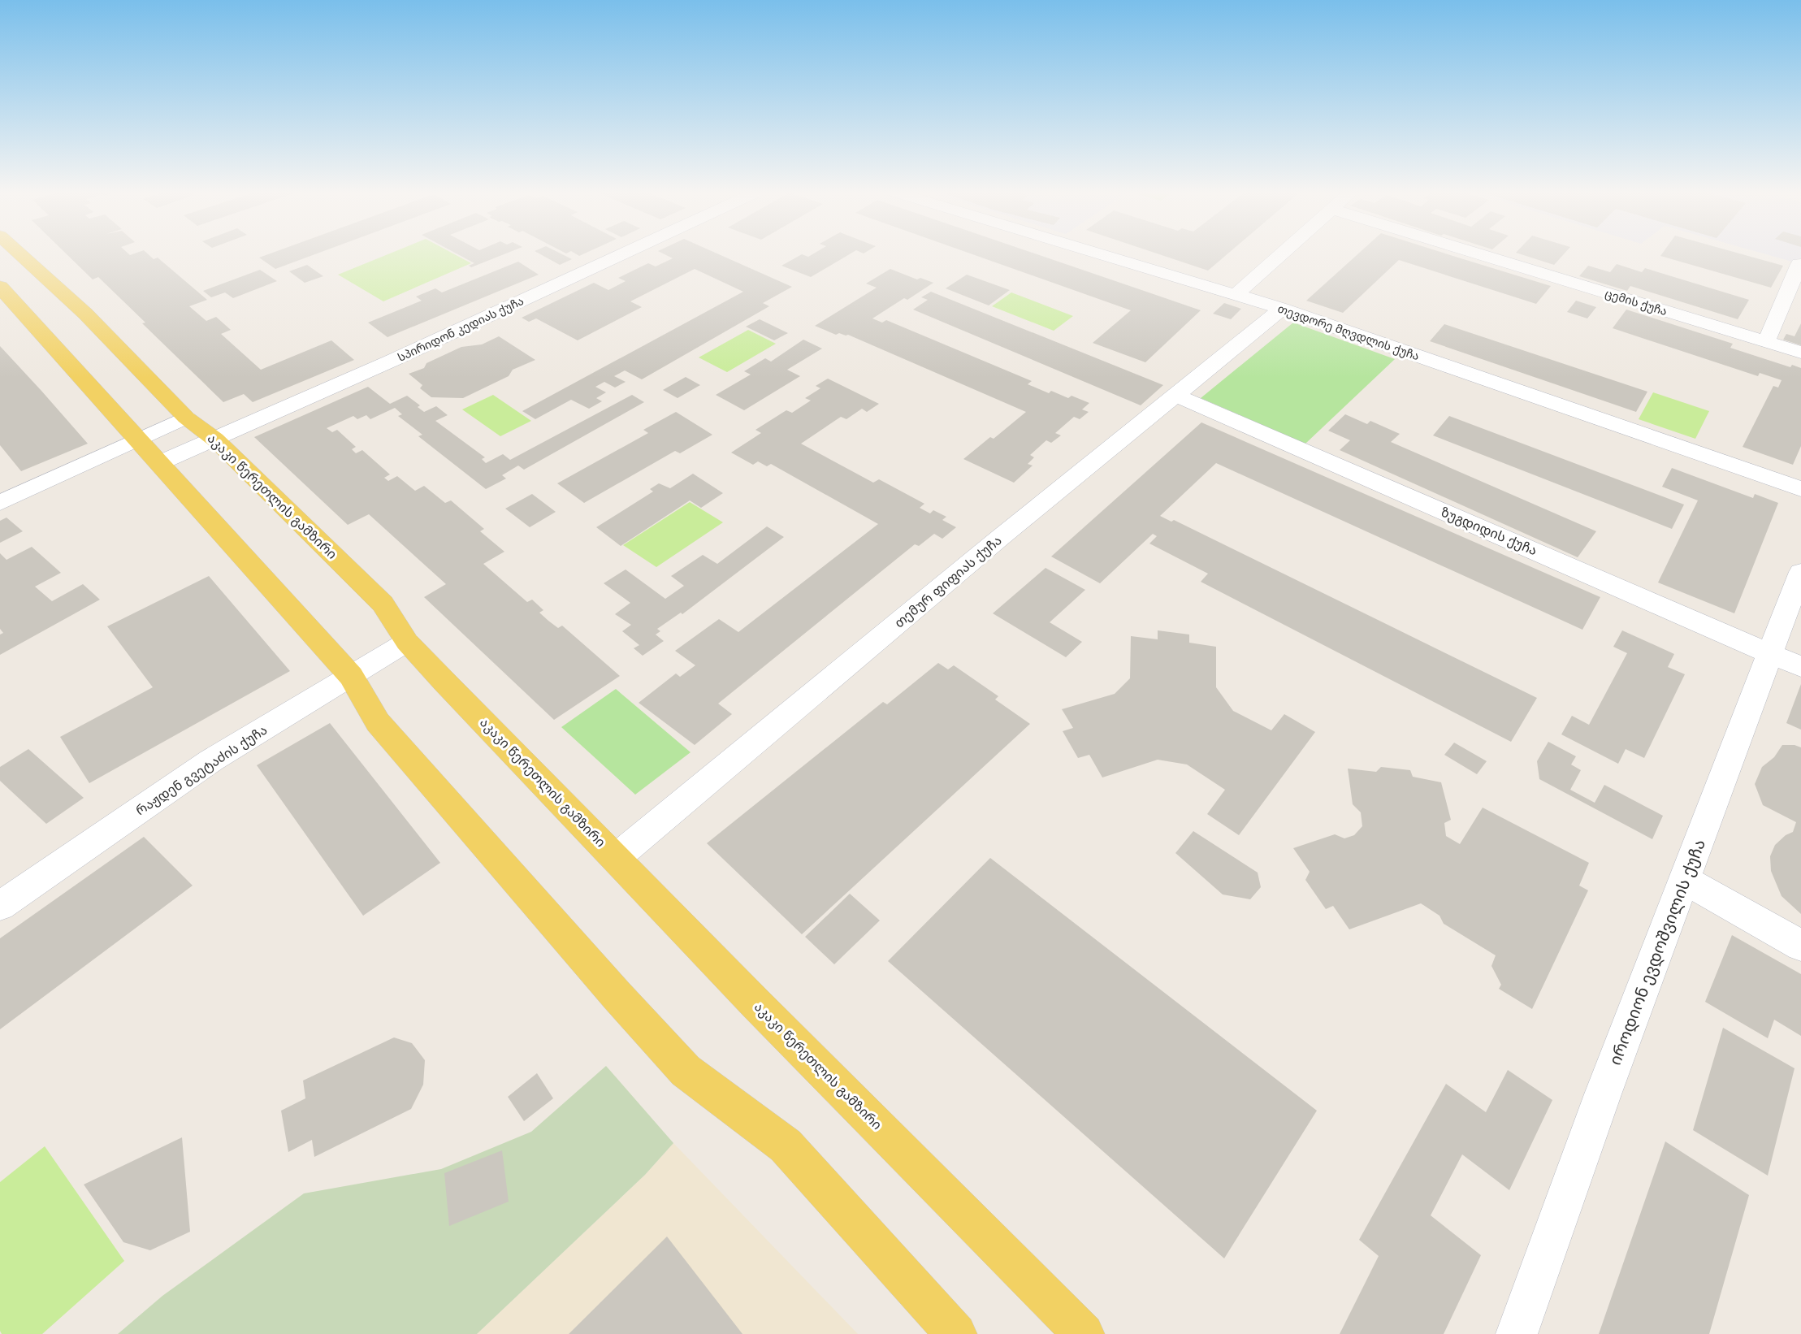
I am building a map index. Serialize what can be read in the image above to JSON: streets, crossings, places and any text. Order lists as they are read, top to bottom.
{
  "streets": {
    "main road": ["აკაკი წერეთლის გამზირი"],
    "street": [
      "ცემის ქუჩა",
      "სპირიდონ კედიას ქუჩა",
      "თევდორე მღვდლის ქუჩა",
      "ზუგდიდის ქუჩა",
      "თემურ ფიფიას ქუჩა",
      "რაჟდენ გვეტაძის ქუჩა",
      "იროდიონ ევდოშვილის ქუჩა"
    ]
  },
  "crossings": [
    ["სპირიდონ კედიას ქუჩა", "აკაკი წერეთლის გამზირი"],
    ["თევდორე მღვდლის ქუჩა", "თემურ ფიფიას ქუჩა"],
    ["აკაკი წერეთლის გამზირი", "თემურ ფიფიას ქუჩა"],
    ["აკაკი წერეთლის გამზირი", "რაჟდენ გვეტაძის ქუჩა"],
    ["ზუგდიდის ქუჩა", "თემურ ფიფიას ქუჩა"],
    ["ზუგდიდის ქუჩა", "იროდიონ ევდოშვილის ქუჩა"]
  ]
}
